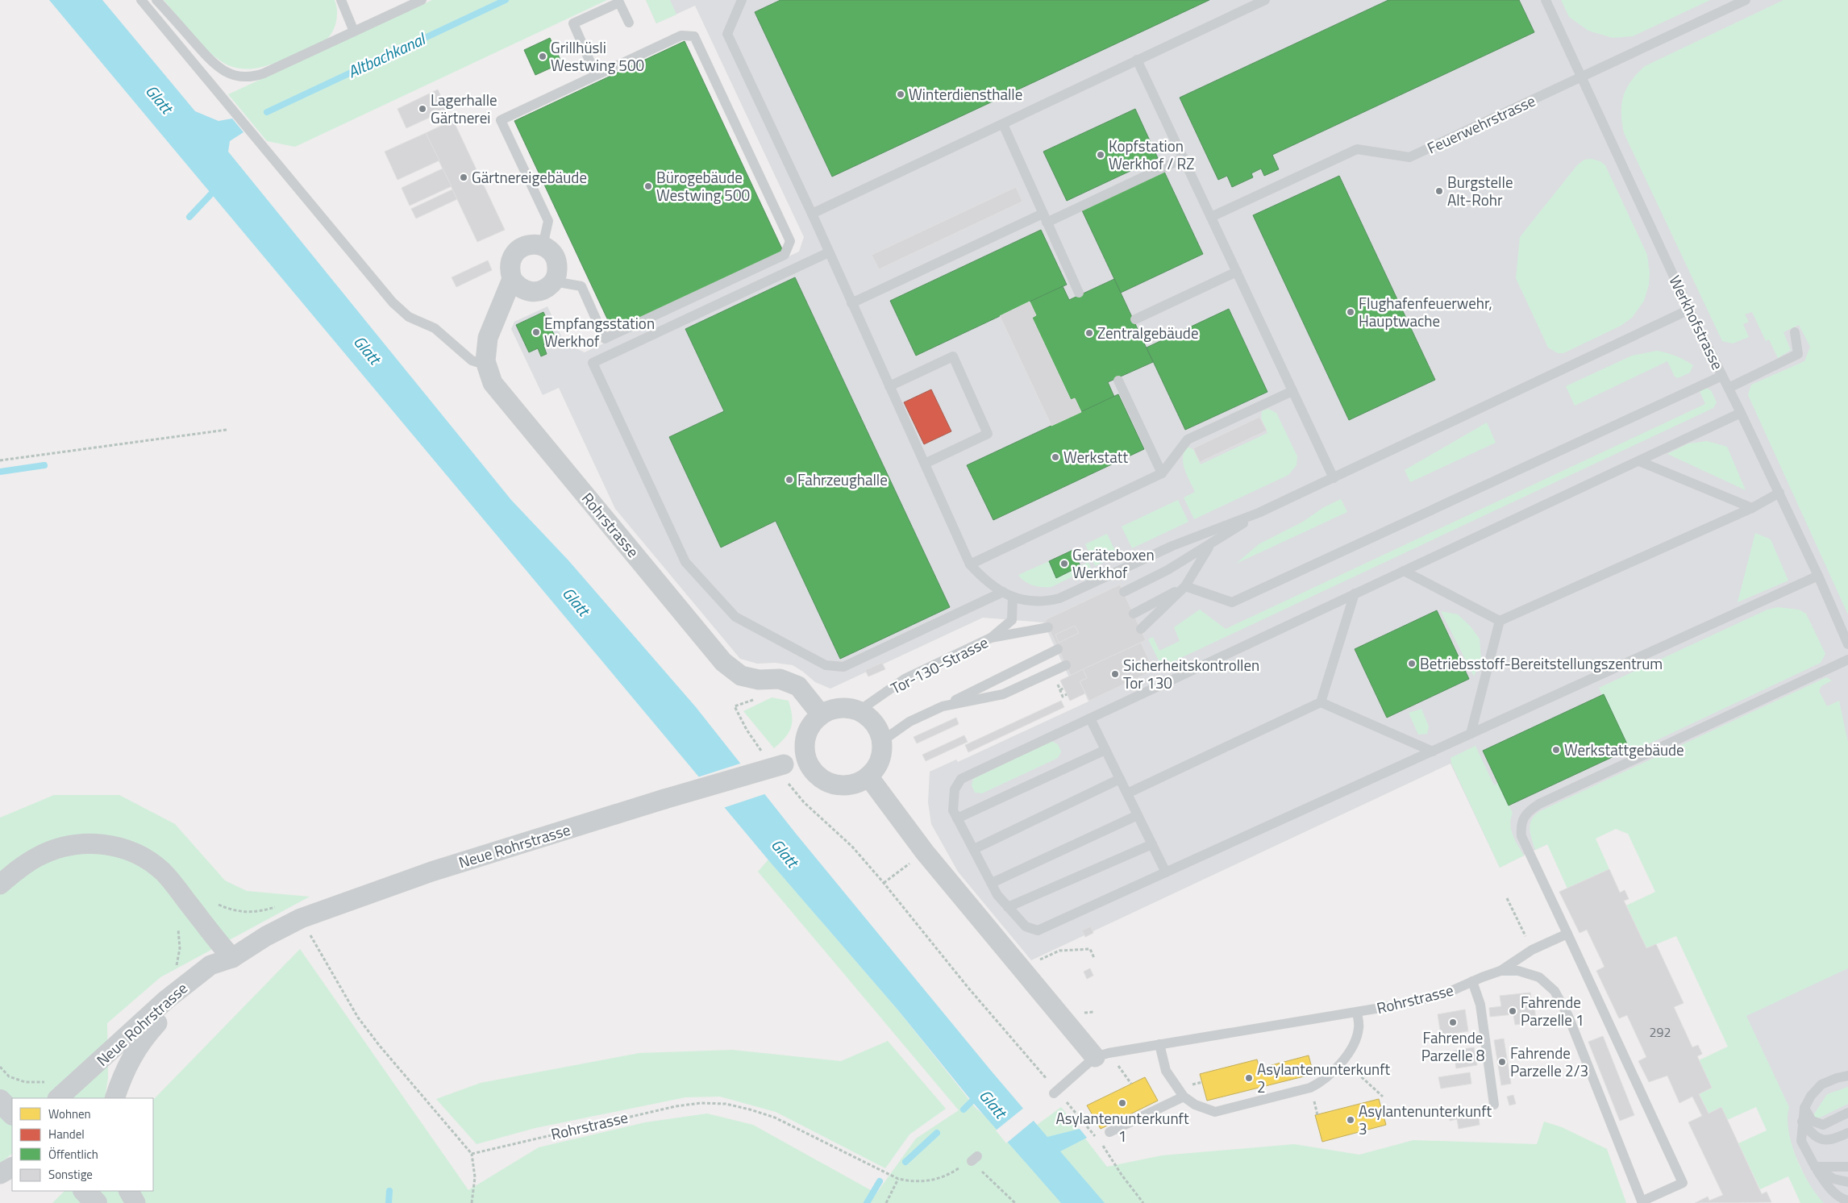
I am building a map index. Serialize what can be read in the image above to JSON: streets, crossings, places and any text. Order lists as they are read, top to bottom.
{
  "streets": {
    "street": ["Rohrstrasse", "Neue Rohrstrasse"],
    "lane": ["Feuerwehrstrasse", "Werkhofstrasse", "Tor-130-Strasse"]
  },
  "crossings": [
    ["Feuerwehrstrasse", "Werkhofstrasse"],
    ["Rohrstrasse", "Tor-130-Strasse"],
    ["Rohrstrasse", "Neue Rohrstrasse"],
    ["Tor-130-Strasse", "Neue Rohrstrasse"]
  ],
  "water": ["Altbachkanal", "Glatt"],
  "places": [
    "Grillhüsli Westwing 500",
    "Winterdiensthalle",
    "Lagerhalle Gärtnerei",
    "Kopfstation Werkhof / RZ",
    "Gärtnereigebäude",
    "Bürogebäude Westwing 500",
    "Burgstelle Alt-Rohr",
    "Flughafenfeuerwehr, Hauptwache",
    "Empfangsstation Werkhof",
    "Zentralgebäude",
    "Werkstatt",
    "Fahrzeughalle",
    "Geräteboxen Werkhof",
    "Betriebsstoff-Bereitstellungszentrum",
    "Sicherheitskontrollen Tor 130",
    "Werkstattgebäude",
    "Fahrende Parzelle 1",
    "Fahrende Parzelle 8",
    "Fahrende Parzelle 2/3",
    "Asylantenunterkunft 2",
    "Asylantenunterkunft 1",
    "Asylantenunterkunft 3"
  ],
  "house_numbers": ["292"],
  "legend": [
    "Wohnen",
    "Handel",
    "Öffentlich",
    "Sonstige"
  ]
}
